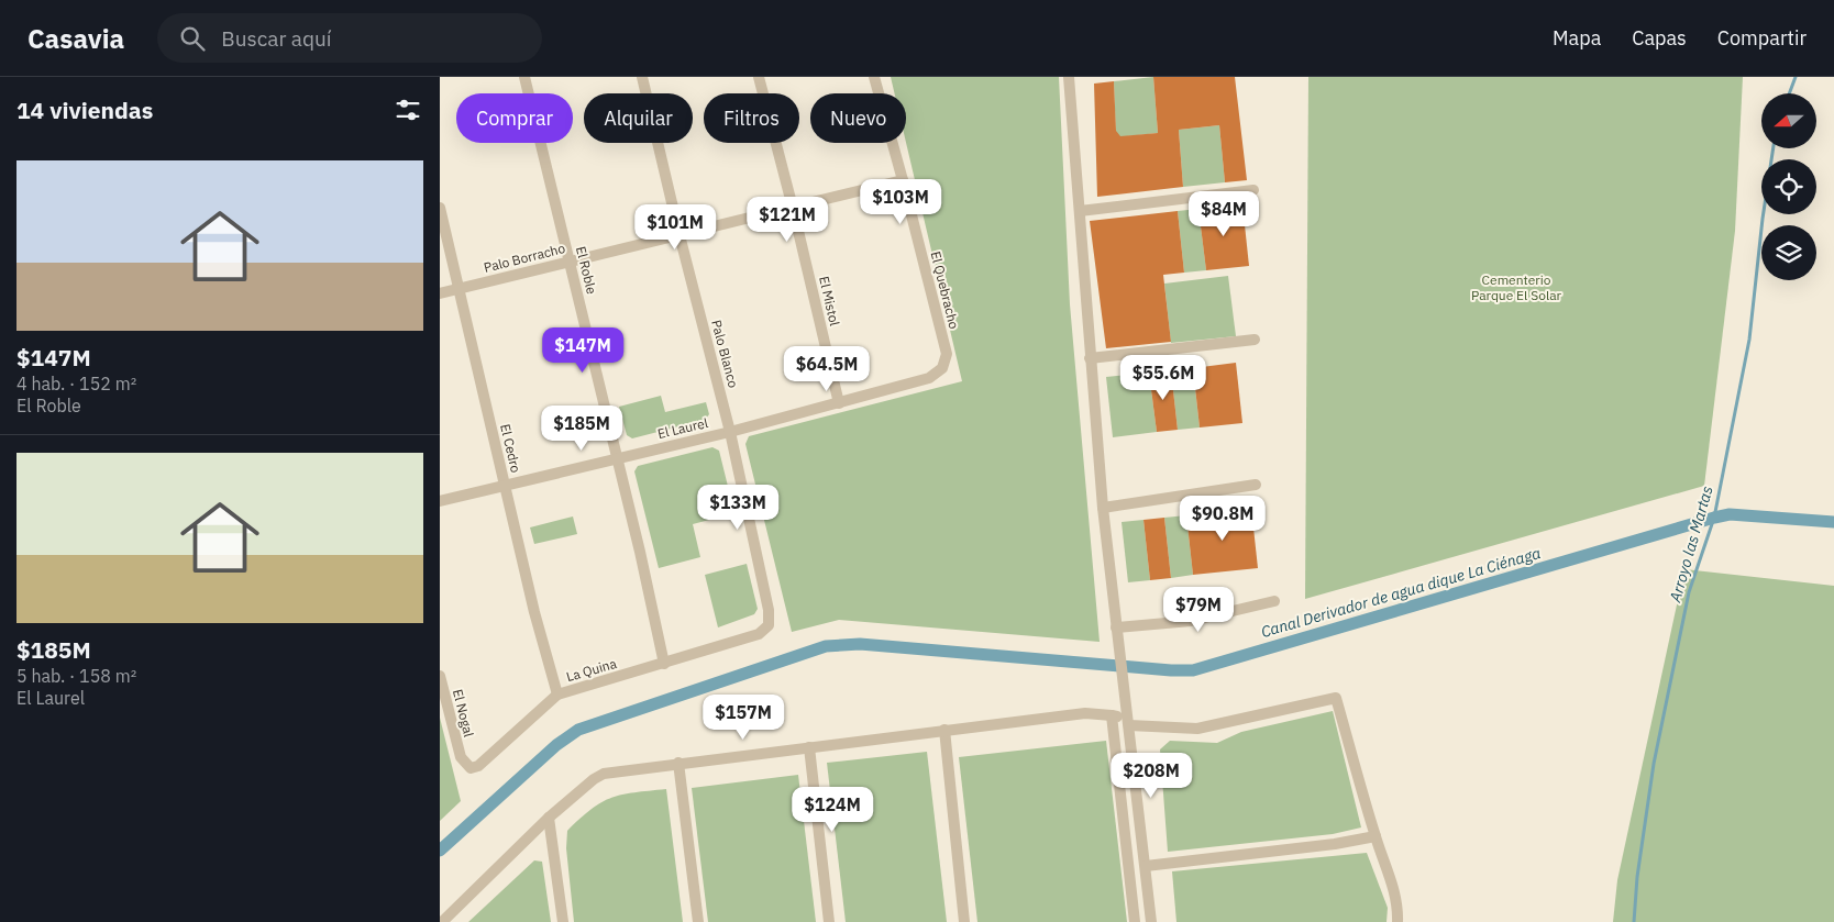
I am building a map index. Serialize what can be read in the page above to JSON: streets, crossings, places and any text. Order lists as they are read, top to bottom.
{
  "streets": {
    "street": [
      "Palo Borracho",
      "El Roble",
      "El Quebracho",
      "El Mistol",
      "Palo Blanco",
      "El Laurel",
      "El Cedro",
      "La Quina",
      "El Nogal"
    ]
  },
  "crossings": [
    ["Palo Borracho", "El Roble"],
    ["Palo Borracho", "El Quebracho"],
    ["Palo Borracho", "El Mistol"],
    ["Palo Borracho", "Palo Blanco"],
    ["Palo Borracho", "El Cedro"],
    ["El Roble", "El Laurel"],
    ["El Roble", "La Quina"],
    ["El Quebracho", "El Laurel"],
    ["El Mistol", "El Laurel"],
    ["Palo Blanco", "El Laurel"],
    ["Palo Blanco", "La Quina"],
    ["El Laurel", "El Cedro"],
    ["El Cedro", "La Quina"],
    ["La Quina", "El Nogal"]
  ],
  "water": ["Arroyo las Martas", "Canal Derivador de agua dique La Ciénaga"],
  "parks": ["Cementerio Parque El Solar"],
  "north": "left",
  "page": {
    "header": "Casavia",
    "search": "Buscar aquí",
    "nav": ["Mapa", "Capas", "Compartir"],
    "heading": "14 viviendas",
    "chip": [
      "Comprar",
      "Alquilar",
      "Filtros",
      "Nuevo"
    ],
    "list": [
      {
        "name": "$147M",
        "note": "4 hab. · 152 m² · El Roble"
      },
      {
        "name": "$185M",
        "note": "5 hab. · 158 m² · El Laurel"
      }
    ],
    "price": [
      "$103M",
      "$84M",
      "$121M",
      "$101M",
      "$147M",
      "$64.5M",
      "$55.6M",
      "$185M",
      "$133M",
      "$90.8M",
      "$79M",
      "$157M",
      "$208M",
      "$124M"
    ]
  }
}
